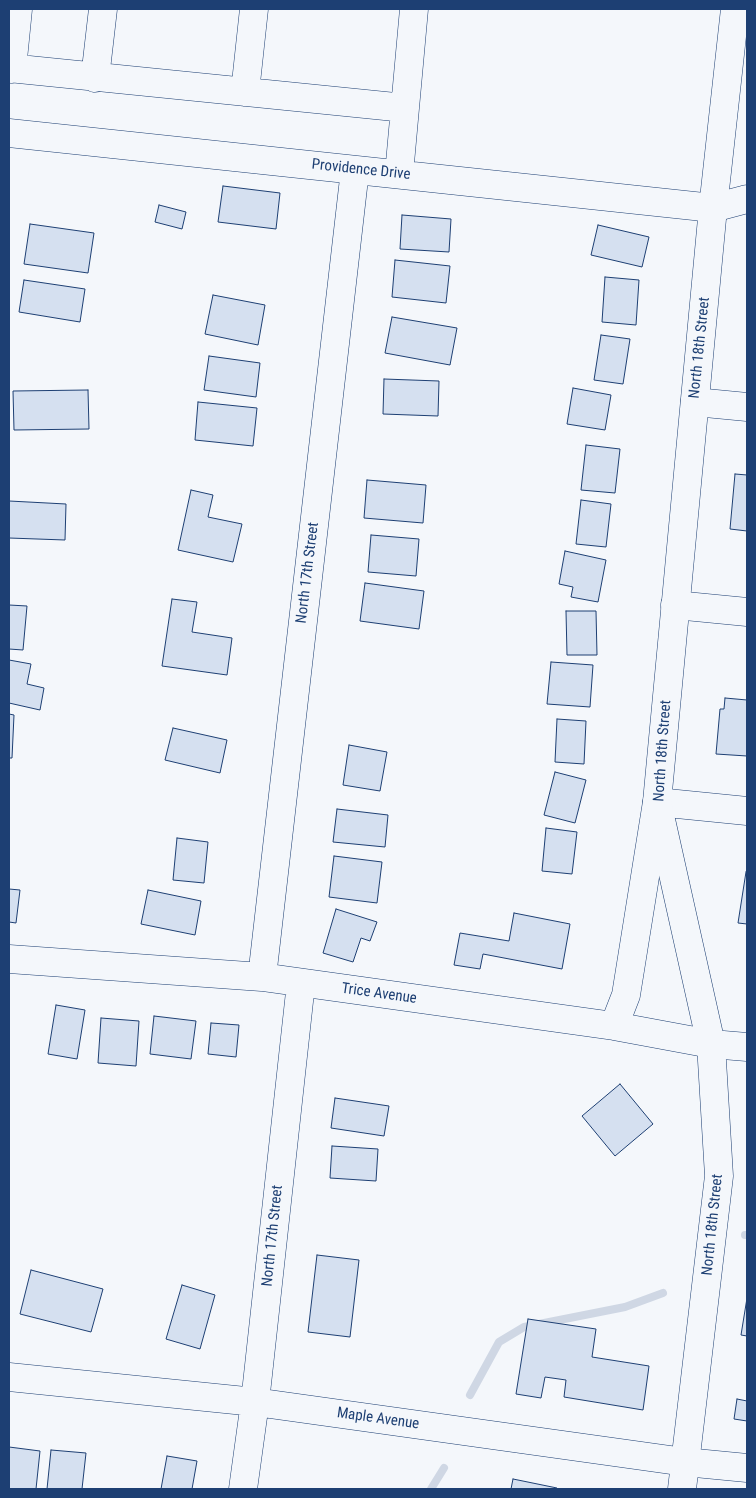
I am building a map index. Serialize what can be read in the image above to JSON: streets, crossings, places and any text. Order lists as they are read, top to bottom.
{
  "streets": {
    "street": [
      "Providence Drive",
      "North 18th Street",
      "North 17th Street",
      "Trice Avenue",
      "Maple Avenue"
    ]
  },
  "crossings": [
    ["Providence Drive", "North 18th Street"],
    ["Providence Drive", "North 17th Street"],
    ["North 18th Street", "Trice Avenue"],
    ["North 18th Street", "Maple Avenue"],
    ["North 17th Street", "Trice Avenue"],
    ["North 17th Street", "Maple Avenue"]
  ]
}
